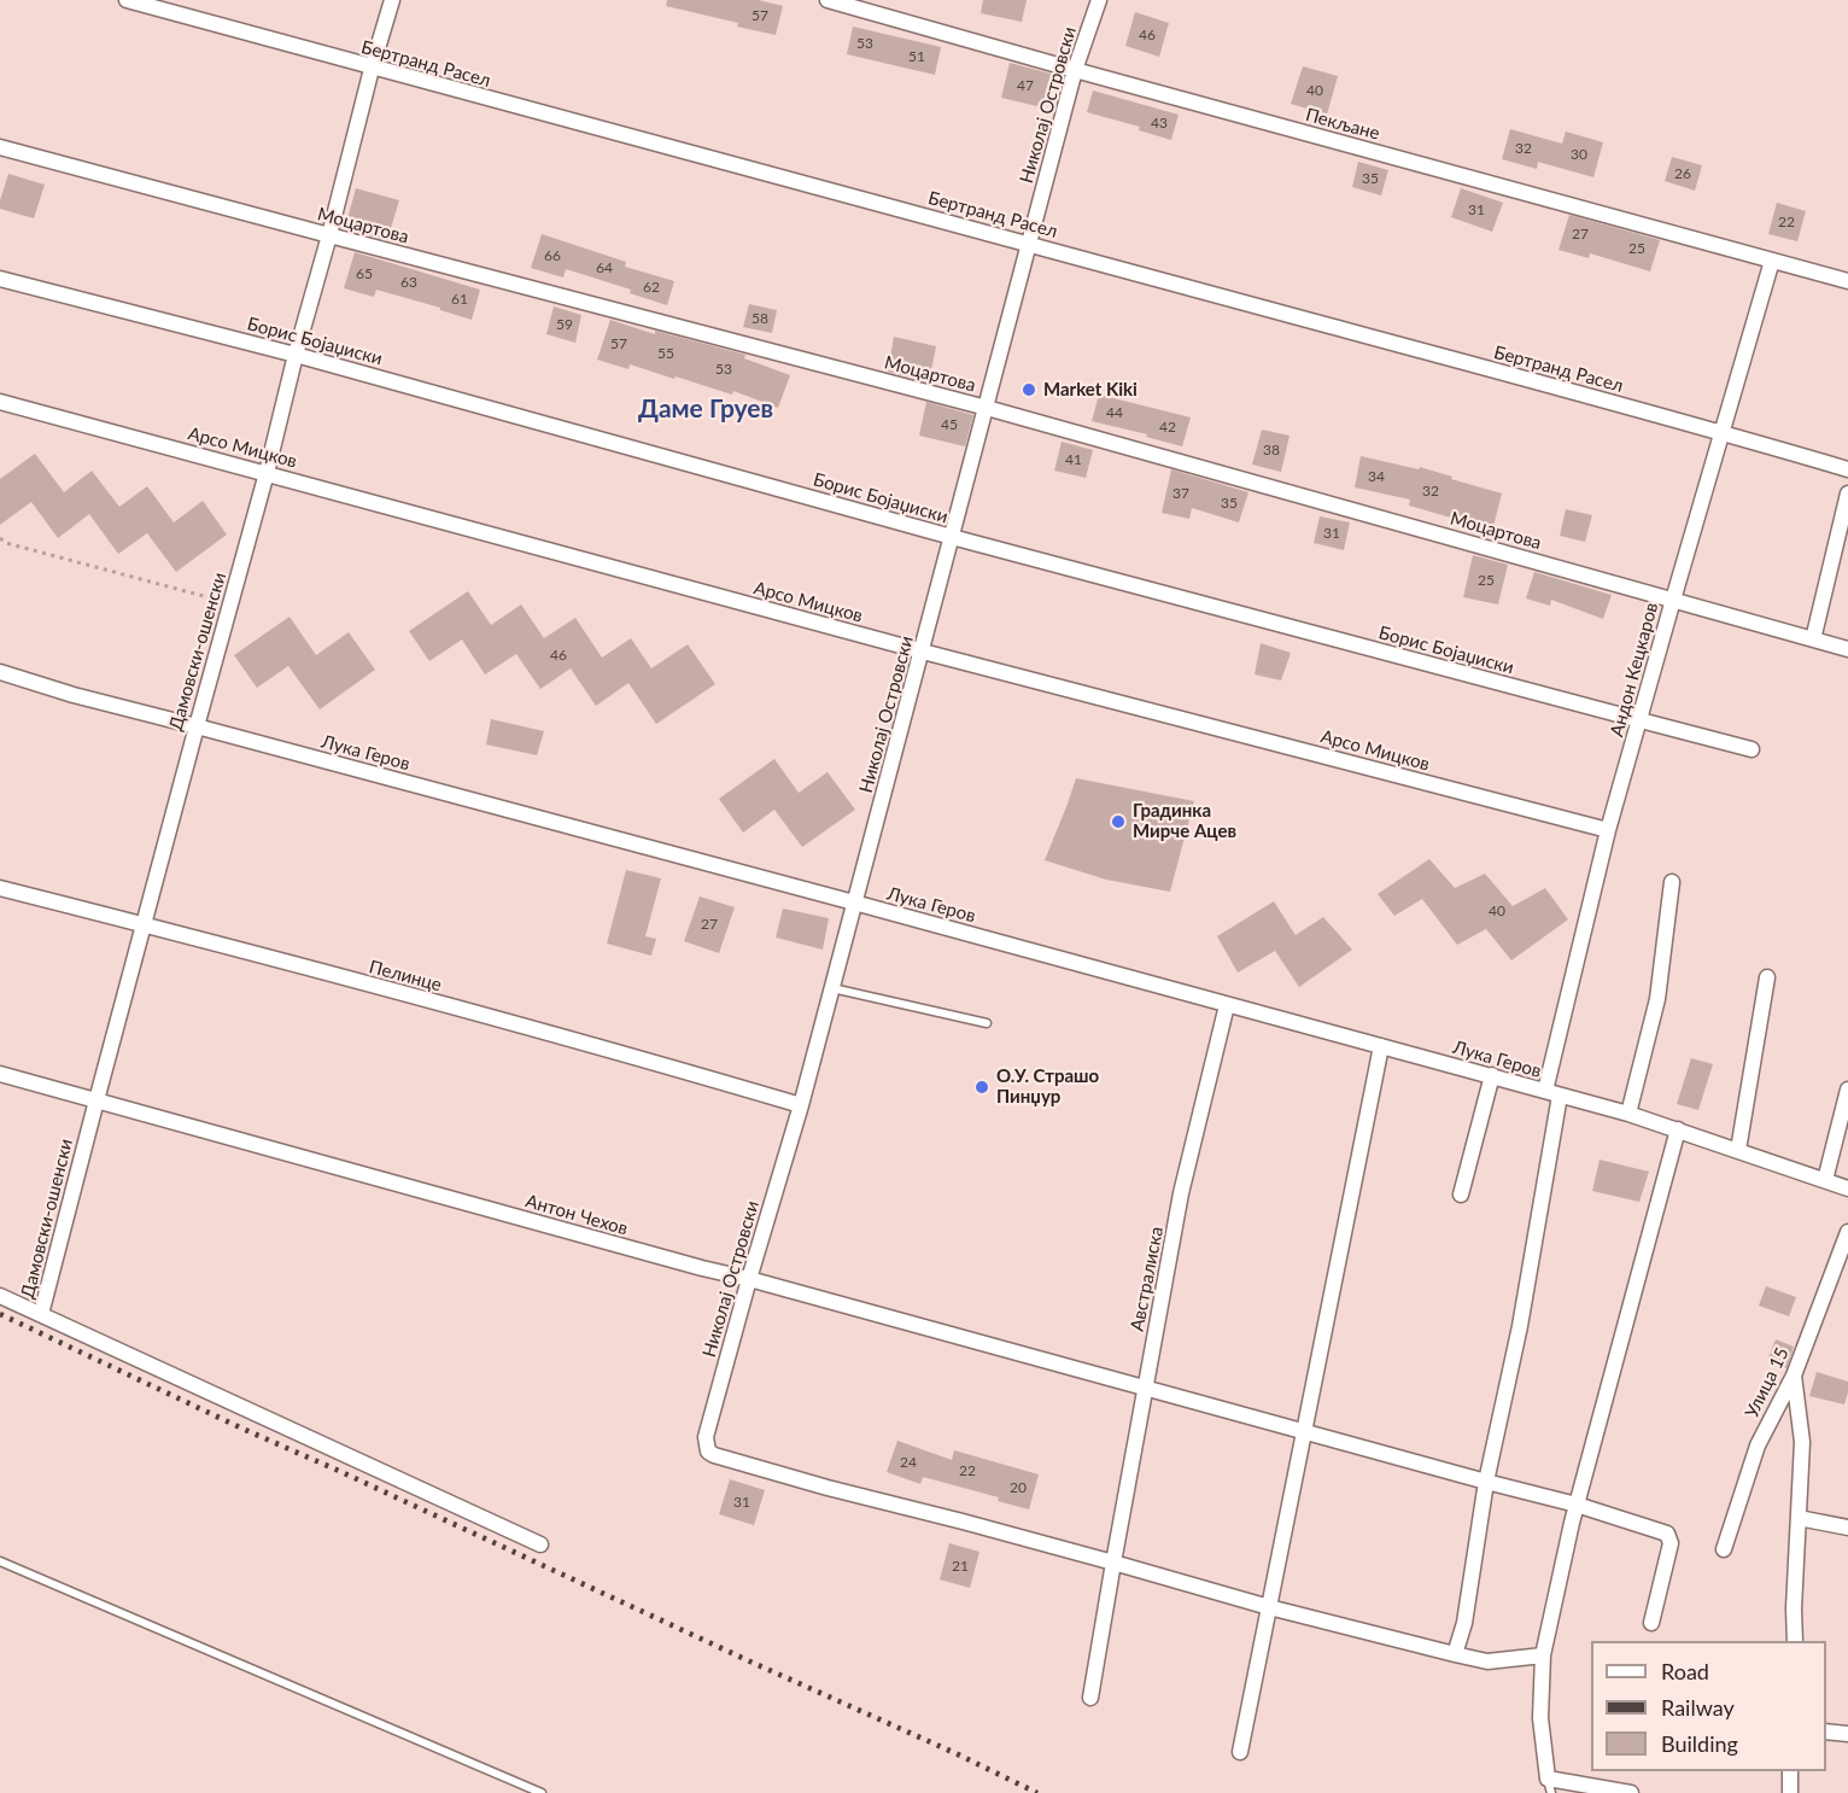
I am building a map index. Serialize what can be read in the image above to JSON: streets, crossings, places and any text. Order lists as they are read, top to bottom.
{
  "streets": {
    "street": [
      "Бертранд Расел",
      "Николај Островски",
      "Пекљане",
      "Моцартова",
      "Борис Бојаџиски",
      "Арсо Мицков",
      "Дамовски-ошенски",
      "Андон Кецкаров",
      "Лука Геров",
      "Пелинце",
      "Антон Чехов",
      "Австралиска",
      "Улица 15"
    ]
  },
  "crossings": [
    ["Бертранд Расел", "Николај Островски"],
    ["Бертранд Расел", "Дамовски-ошенски"],
    ["Бертранд Расел", "Андон Кецкаров"],
    ["Николај Островски", "Пекљане"],
    ["Николај Островски", "Моцартова"],
    ["Николај Островски", "Борис Бојаџиски"],
    ["Николај Островски", "Арсо Мицков"],
    ["Николај Островски", "Лука Геров"],
    ["Николај Островски", "Пелинце"],
    ["Николај Островски", "Антон Чехов"],
    ["Николај Островски", "Австралиска"],
    ["Пекљане", "Андон Кецкаров"],
    ["Моцартова", "Дамовски-ошенски"],
    ["Моцартова", "Андон Кецкаров"],
    ["Борис Бојаџиски", "Дамовски-ошенски"],
    ["Борис Бојаџиски", "Андон Кецкаров"],
    ["Арсо Мицков", "Дамовски-ошенски"],
    ["Арсо Мицков", "Андон Кецкаров"],
    ["Дамовски-ошенски", "Лука Геров"],
    ["Дамовски-ошенски", "Пелинце"],
    ["Дамовски-ошенски", "Антон Чехов"],
    ["Андон Кецкаров", "Лука Геров"],
    ["Андон Кецкаров", "Антон Чехов"],
    ["Лука Геров", "Австралиска"],
    ["Антон Чехов", "Австралиска"]
  ],
  "districts": ["Даме Груев"],
  "places": ["Market Kiki", "Градинка Мирче Ацев", "О.У. Страшо Пинџур"],
  "house_numbers": [
    "57",
    "46",
    "53",
    "51",
    "47",
    "40",
    "43",
    "32",
    "30",
    "26",
    "35",
    "31",
    "22",
    "27",
    "25",
    "66",
    "64",
    "65",
    "63",
    "62",
    "61",
    "58",
    "59",
    "57",
    "55",
    "53",
    "44",
    "45",
    "42",
    "38",
    "41",
    "34",
    "32",
    "37",
    "35",
    "31",
    "25",
    "46",
    "40",
    "27",
    "24",
    "22",
    "20",
    "31",
    "21"
  ],
  "legend": ["Road", "Railway", "Building"]
}
